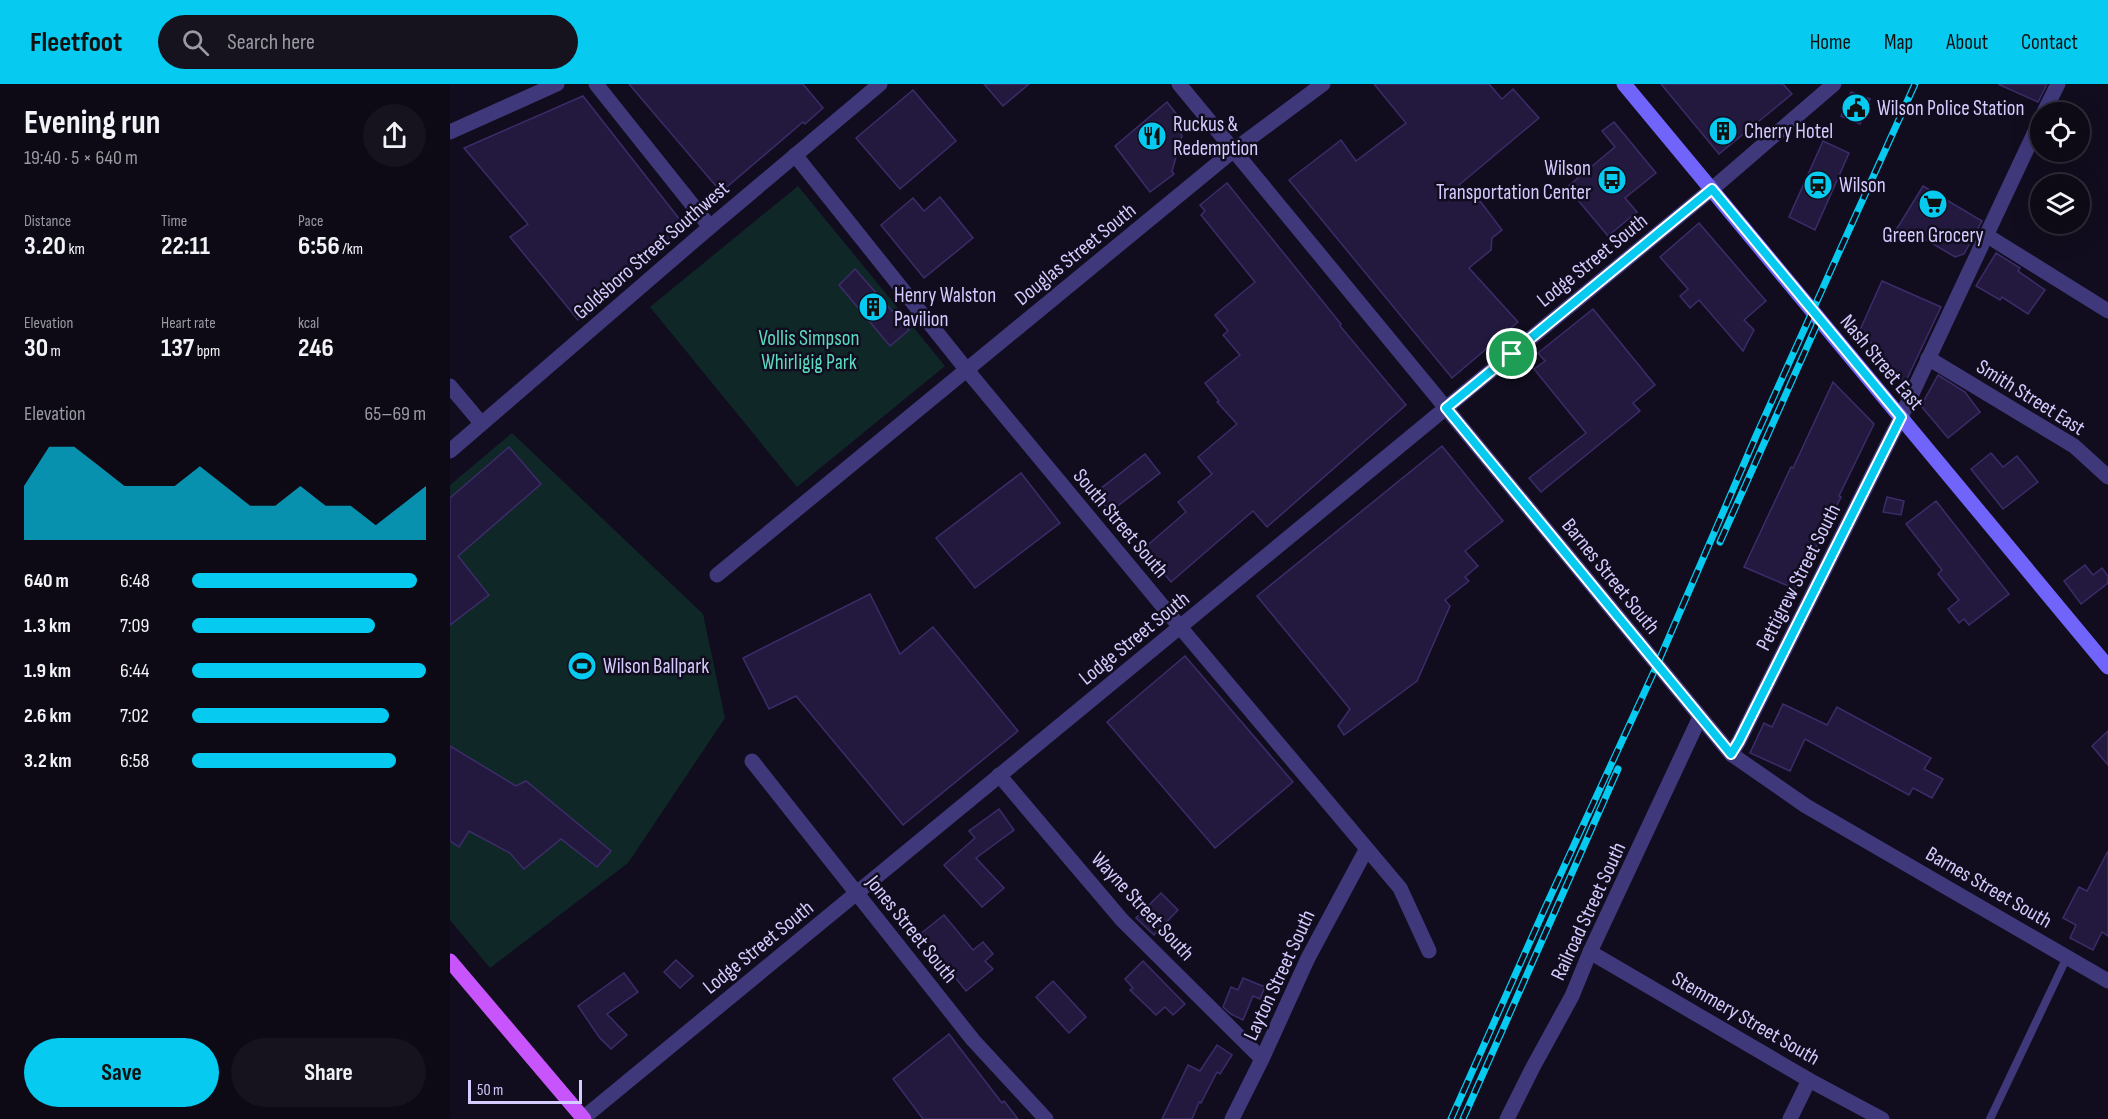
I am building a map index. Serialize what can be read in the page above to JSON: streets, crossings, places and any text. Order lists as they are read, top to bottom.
{
  "streets": {
    "main road": ["Nash Street East"],
    "street": [
      "Goldsboro Street Southwest",
      "Douglas Street South",
      "Lodge Street South",
      "Smith Street East",
      "South Street South",
      "Barnes Street South",
      "Pettigrew Street South",
      "Wayne Street South",
      "Railroad Street South",
      "Jones Street South",
      "Layton Street South",
      "Stemmery Street South"
    ]
  },
  "crossings": [
    ["Goldsboro Street Southwest", "South Street South"],
    ["Douglas Street South", "South Street South"],
    ["Douglas Street South", "Barnes Street South"],
    ["Lodge Street South", "Nash Street East"],
    ["Lodge Street South", "South Street South"],
    ["Lodge Street South", "Barnes Street South"],
    ["Lodge Street South", "Wayne Street South"],
    ["Lodge Street South", "Jones Street South"],
    ["Nash Street East", "Pettigrew Street South"],
    ["Smith Street East", "Pettigrew Street South"],
    ["South Street South", "Layton Street South"],
    ["Barnes Street South", "Pettigrew Street South"],
    ["Barnes Street South", "Railroad Street South"],
    ["Wayne Street South", "Layton Street South"],
    ["Railroad Street South", "Stemmery Street South"]
  ],
  "parks": ["Vollis Simpson Whirligig Park"],
  "places": {
    "public building": ["Wilson Police Station"],
    "building": ["Cherry Hotel", "Henry Walston Pavilion"],
    "restaurant": ["Ruckus & Redemption"],
    "bus stop": ["Wilson Transportation Center"],
    "station": ["Wilson"],
    "supermarket": ["Green Grocery"],
    "sports": ["Wilson Ballpark"]
  },
  "scale_bar": "50 m",
  "page": {
    "header": "Fleetfoot",
    "search": "Search here",
    "nav": [
      "Home",
      "Map",
      "About",
      "Contact"
    ],
    "heading": ["Evening run", "19:40 · 5 × 640 m"],
    "stats": [
      ["Distance", "3.20 km"],
      ["Time", "22:11"],
      ["Pace", "6:56 /km"],
      ["Elevation", "30 m"],
      ["Heart rate", "137 bpm"],
      ["kcal", "246"]
    ],
    "chart": ["Elevation", "65–69 m"],
    "list": [
      {
        "name": "640 m",
        "note": "6:48"
      },
      {
        "name": "1.3 km",
        "note": "7:09"
      },
      {
        "name": "1.9 km",
        "note": "6:44"
      },
      {
        "name": "2.6 km",
        "note": "7:02"
      },
      {
        "name": "3.2 km",
        "note": "6:58"
      }
    ],
    "buttons": ["Save", "Share"],
    "scale": "50 m"
  }
}
